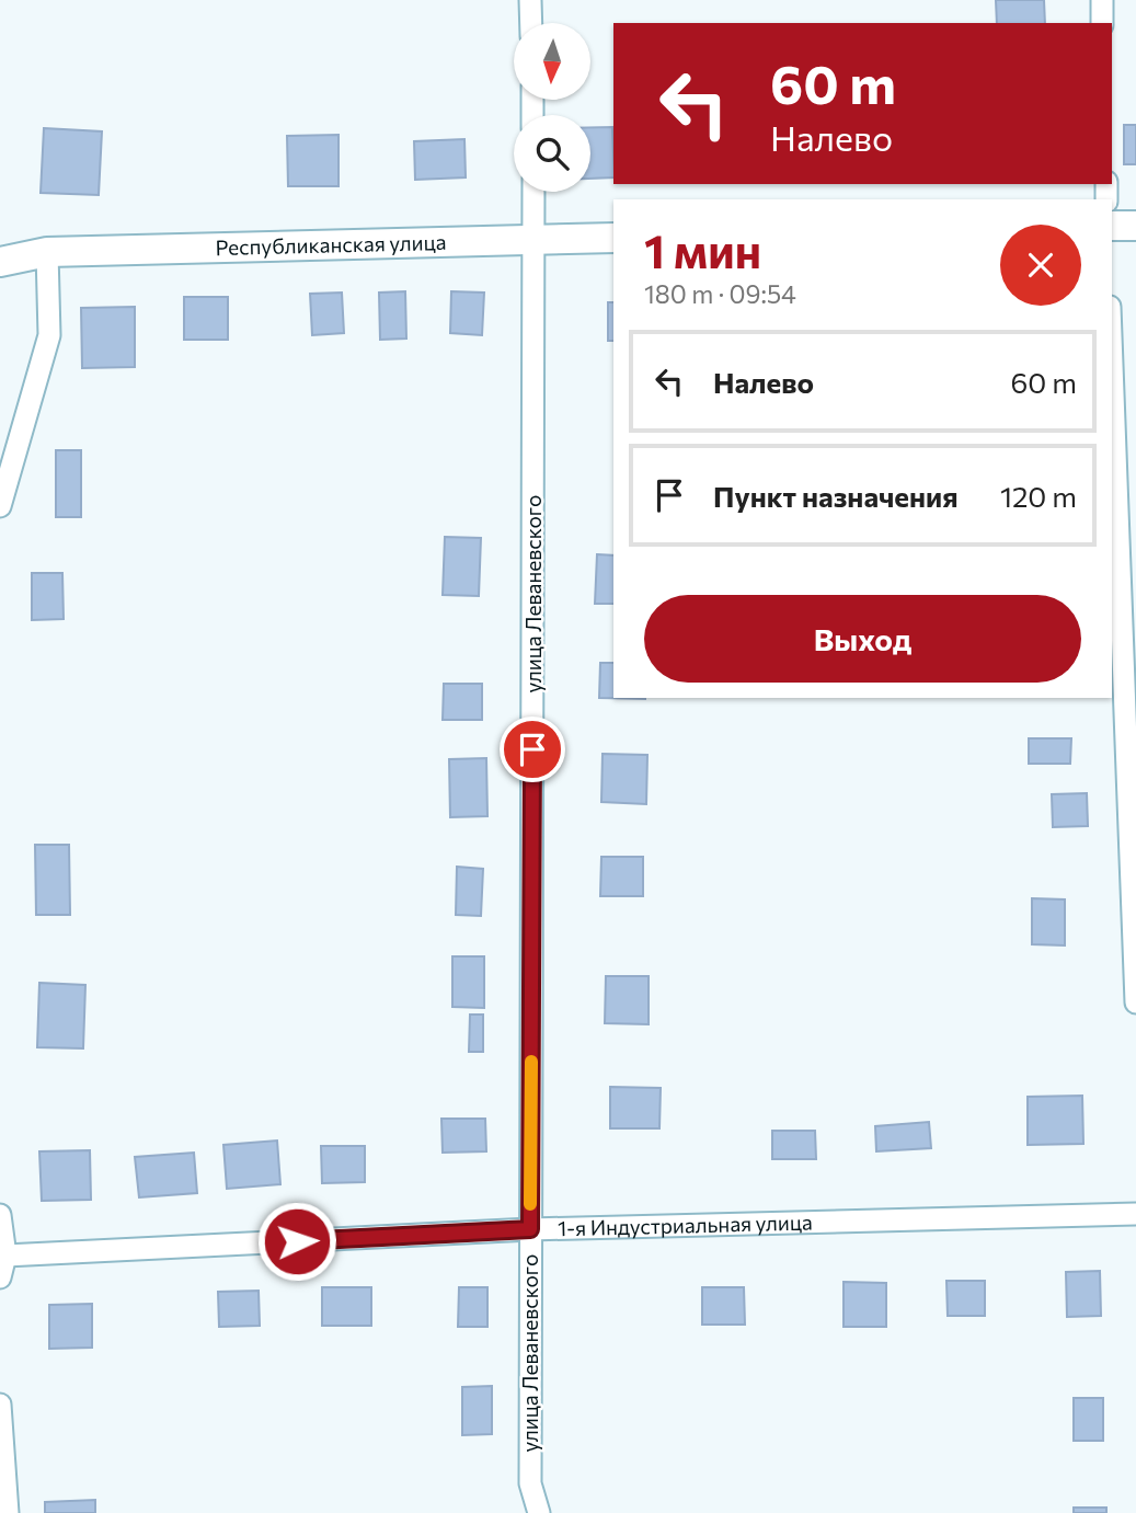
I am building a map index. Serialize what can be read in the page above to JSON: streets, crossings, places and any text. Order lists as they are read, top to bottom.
{
  "streets": {
    "street": ["Республиканская улица", "улица Леваневского", "1-я Индустриальная улица"]
  },
  "crossings": [
    ["Республиканская улица", "улица Леваневского"],
    ["улица Леваневского", "1-я Индустриальная улица"]
  ],
  "north": "bottom",
  "page": {
    "turn": ["60 m", "Налево"],
    "heading": ["1 мин", "180 m · 09:54"],
    "list": [
      {
        "name": "Налево",
        "value": "60 m"
      },
      {
        "name": "Пункт назначения",
        "value": "120 m"
      }
    ],
    "buttons": "Выход"
  }
}
